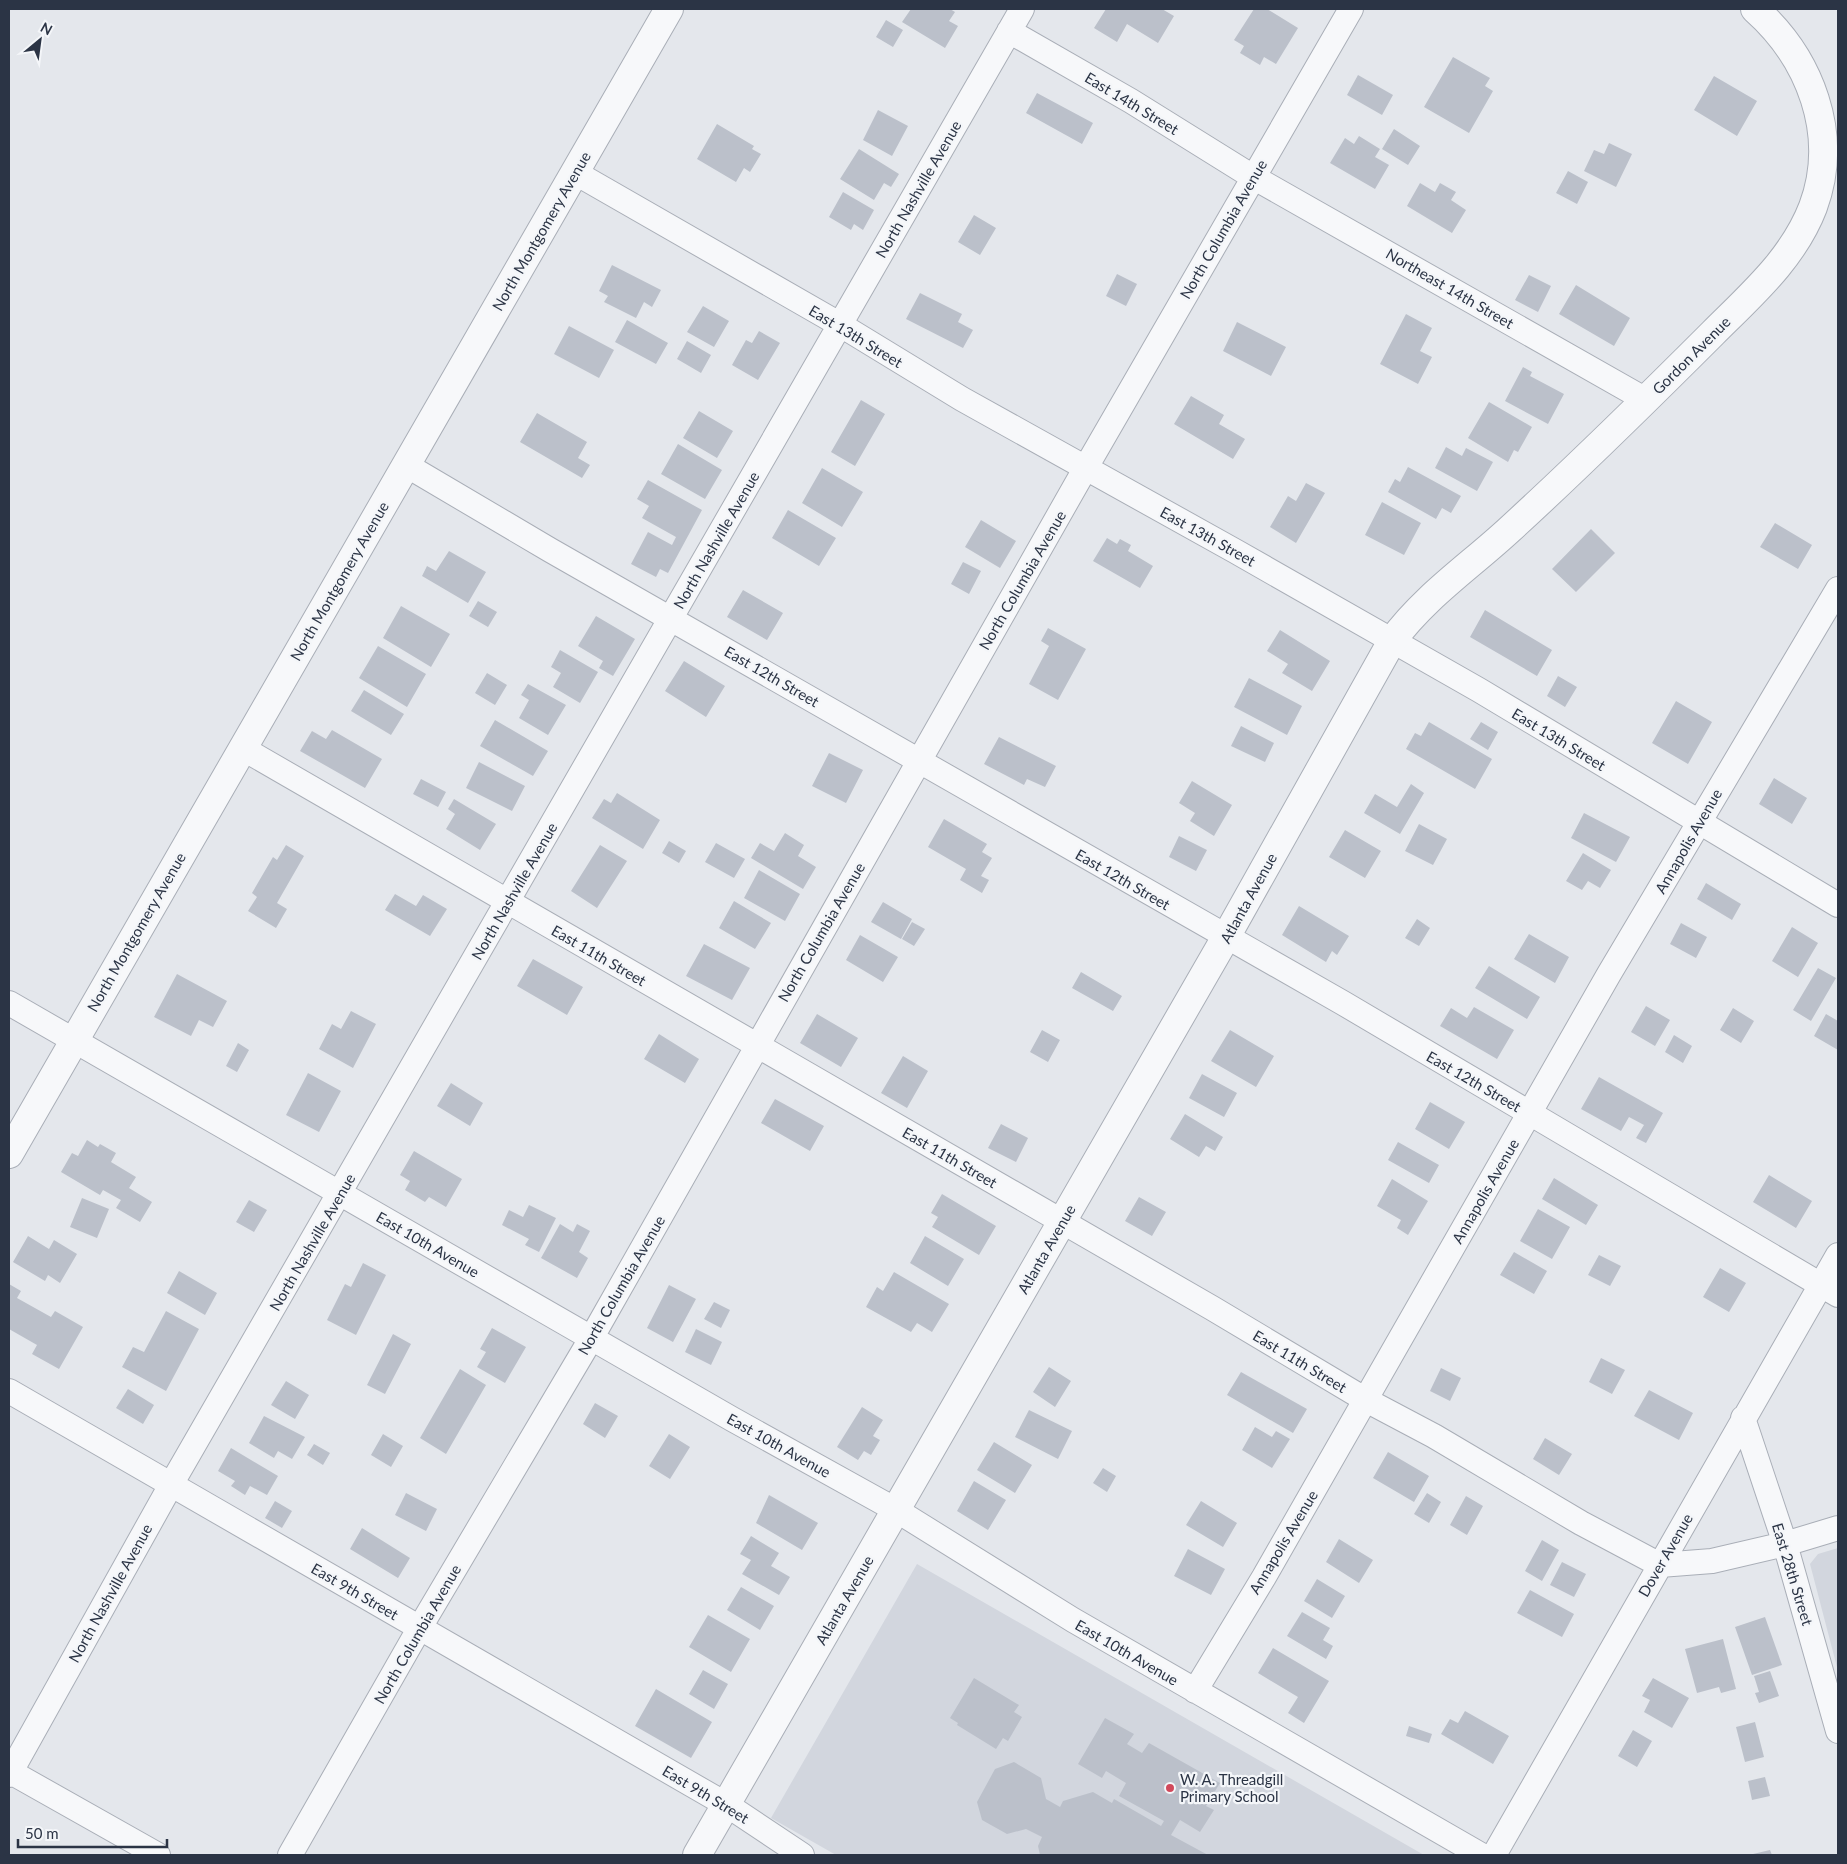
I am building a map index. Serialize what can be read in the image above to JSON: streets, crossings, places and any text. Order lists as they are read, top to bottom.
{
  "streets": {
    "street": [
      "East 14th Street",
      "North Nashville Avenue",
      "North Columbia Avenue",
      "North Montgomery Avenue",
      "Northeast 14th Street",
      "East 13th Street",
      "Gordon Avenue",
      "East 12th Street",
      "Annapolis Avenue",
      "Atlanta Avenue",
      "East 11th Street",
      "East 10th Avenue",
      "Dover Avenue",
      "East 28th Street",
      "East 9th Street"
    ]
  },
  "crossings": [
    ["East 14th Street", "North Nashville Avenue"],
    ["East 14th Street", "North Columbia Avenue"],
    ["East 14th Street", "Northeast 14th Street"],
    ["North Nashville Avenue", "East 13th Street"],
    ["North Nashville Avenue", "East 12th Street"],
    ["North Nashville Avenue", "East 11th Street"],
    ["North Nashville Avenue", "East 10th Avenue"],
    ["North Nashville Avenue", "East 9th Street"],
    ["North Columbia Avenue", "Northeast 14th Street"],
    ["North Columbia Avenue", "East 13th Street"],
    ["North Columbia Avenue", "East 12th Street"],
    ["North Columbia Avenue", "East 11th Street"],
    ["North Columbia Avenue", "East 10th Avenue"],
    ["North Columbia Avenue", "East 9th Street"],
    ["North Montgomery Avenue", "East 13th Street"],
    ["North Montgomery Avenue", "East 12th Street"],
    ["North Montgomery Avenue", "East 11th Street"],
    ["North Montgomery Avenue", "East 10th Avenue"],
    ["Northeast 14th Street", "Gordon Avenue"],
    ["East 13th Street", "Gordon Avenue"],
    ["East 13th Street", "Annapolis Avenue"],
    ["East 13th Street", "Atlanta Avenue"],
    ["Gordon Avenue", "Atlanta Avenue"],
    ["East 12th Street", "Annapolis Avenue"],
    ["East 12th Street", "Atlanta Avenue"],
    ["East 12th Street", "Dover Avenue"],
    ["Annapolis Avenue", "East 11th Street"],
    ["Annapolis Avenue", "East 10th Avenue"],
    ["Atlanta Avenue", "East 11th Street"],
    ["Atlanta Avenue", "East 10th Avenue"],
    ["Atlanta Avenue", "East 9th Street"],
    ["East 11th Street", "Dover Avenue"],
    ["Dover Avenue", "East 28th Street"]
  ],
  "places": ["W. A. Threadgill Primary School"],
  "scale_bar": "50 m",
  "north": "top right"
}
